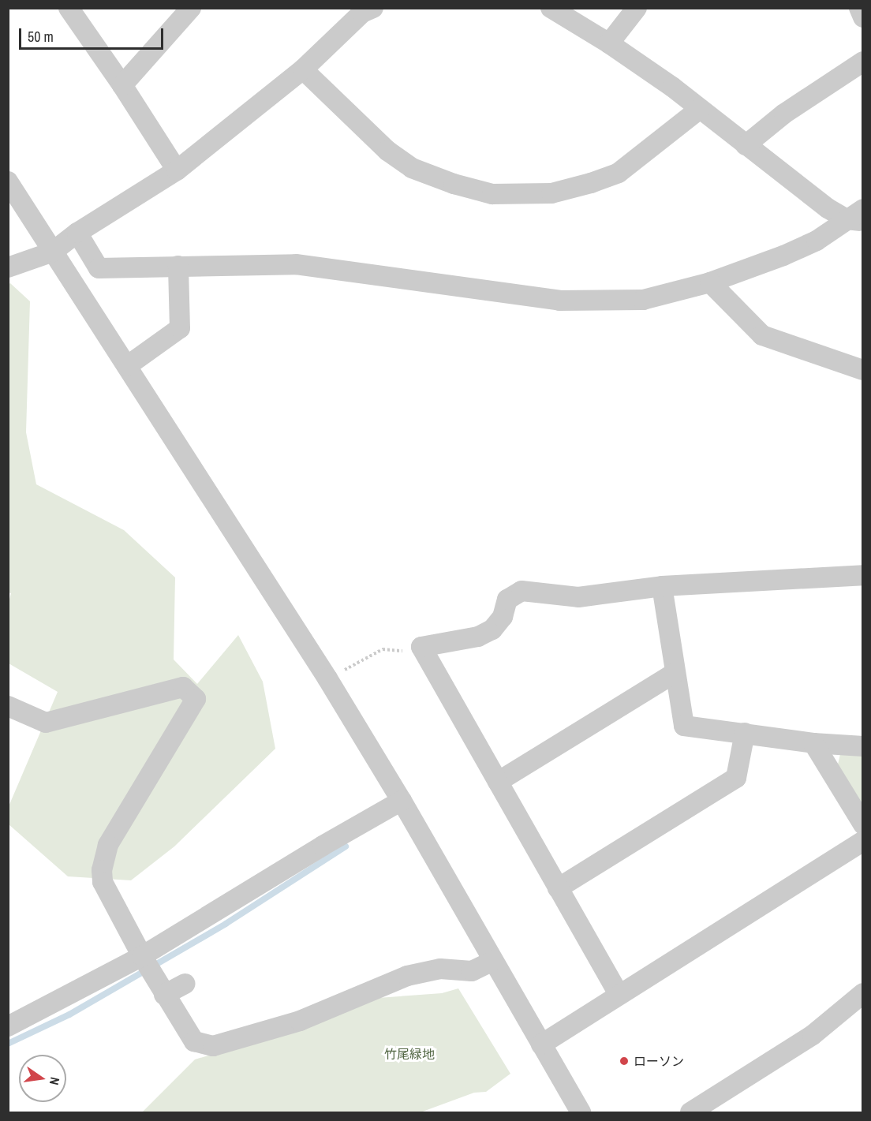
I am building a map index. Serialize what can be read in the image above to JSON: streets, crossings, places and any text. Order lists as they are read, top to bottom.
{
  "parks": ["竹尾緑地"],
  "places": ["ローソン"],
  "scale_bar": "50 m",
  "north": "right"
}
